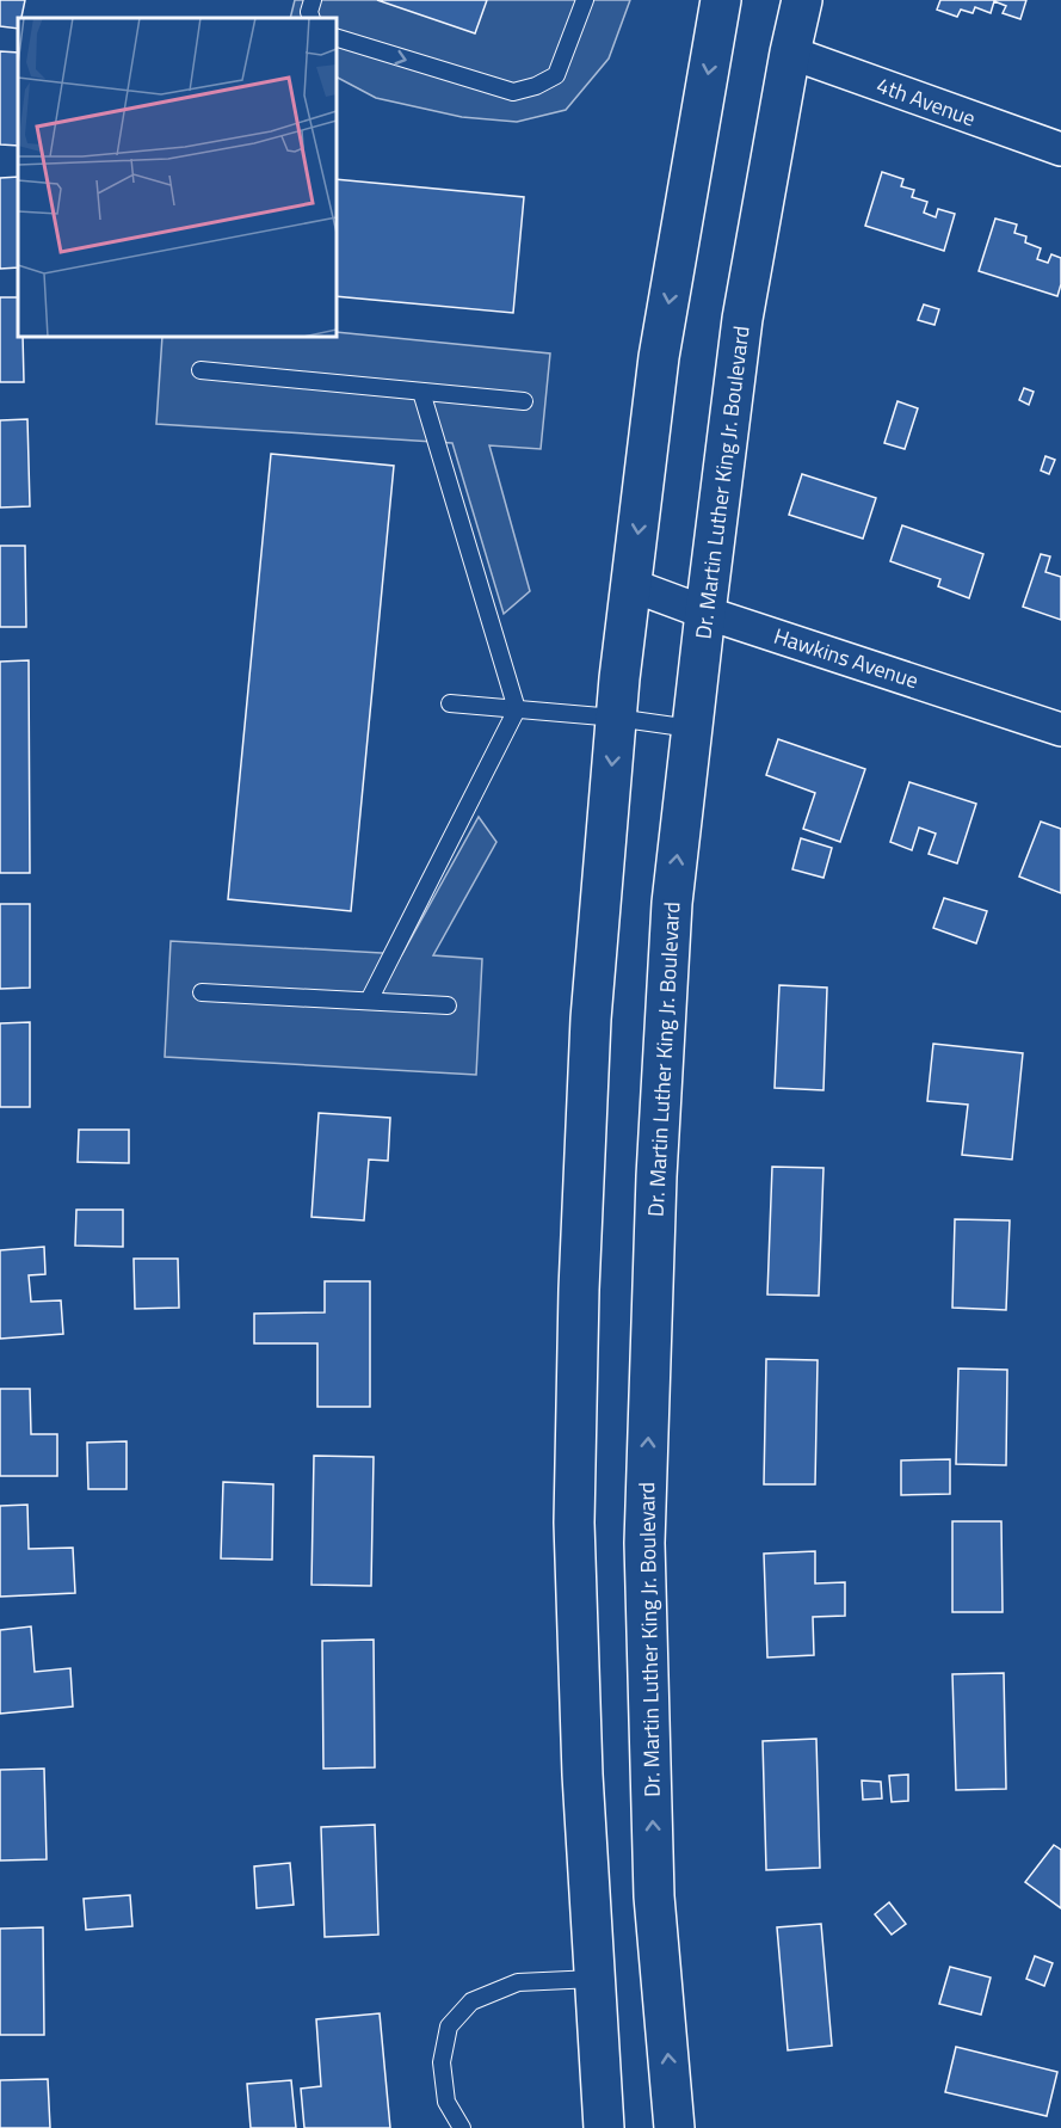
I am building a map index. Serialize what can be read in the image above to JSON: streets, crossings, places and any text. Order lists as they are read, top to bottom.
{
  "streets": {
    "main road": ["Dr. Martin Luther King Jr. Boulevard"],
    "street": ["4th Avenue", "Hawkins Avenue"]
  },
  "crossings": [
    ["4th Avenue", "Dr. Martin Luther King Jr. Boulevard"],
    ["Dr. Martin Luther King Jr. Boulevard", "Hawkins Avenue"]
  ]
}
